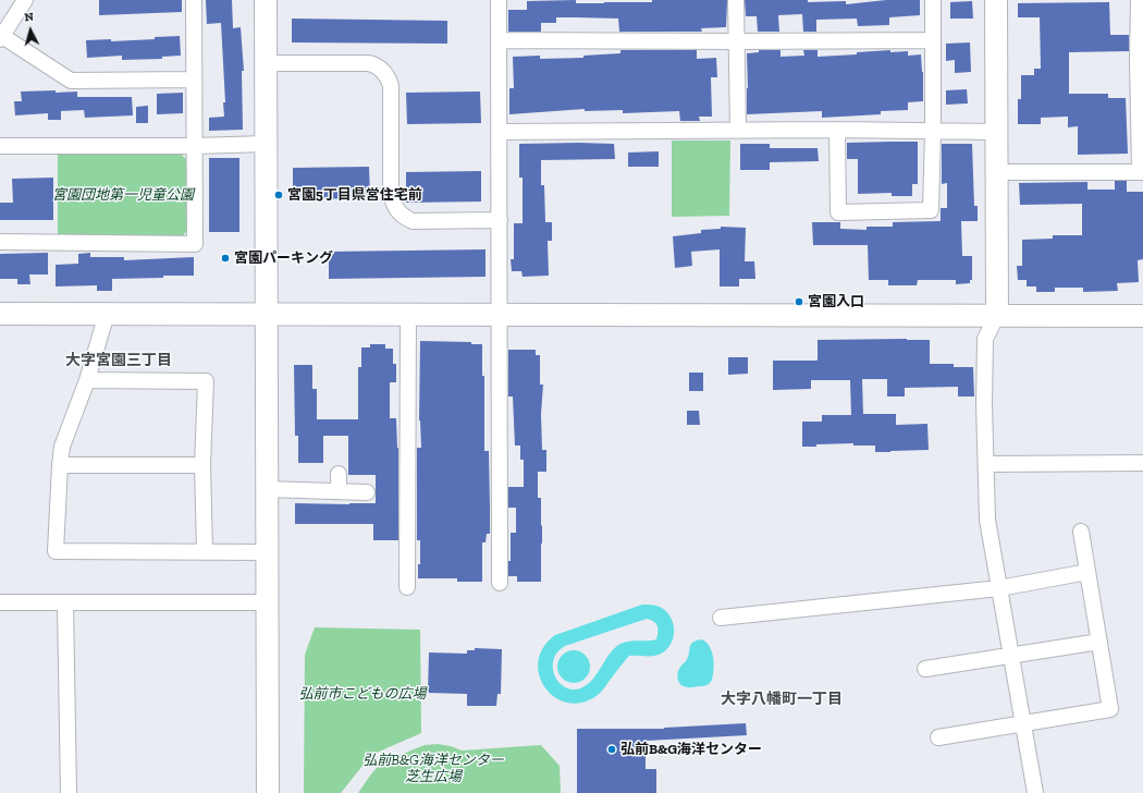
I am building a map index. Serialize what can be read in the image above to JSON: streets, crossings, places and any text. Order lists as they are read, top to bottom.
{
  "districts": ["大字宮園三丁目", "大字八幡町一丁目"],
  "parks": ["宮園団地第一児童公園", "弘前市こどもの広場", "弘前B&G海洋センター 芝生広場"],
  "places": [
    "宮園5丁目県営住宅前",
    "宮園パーキング",
    "宮園入口",
    "弘前B&G海洋センター"
  ],
  "north": "top"
}
